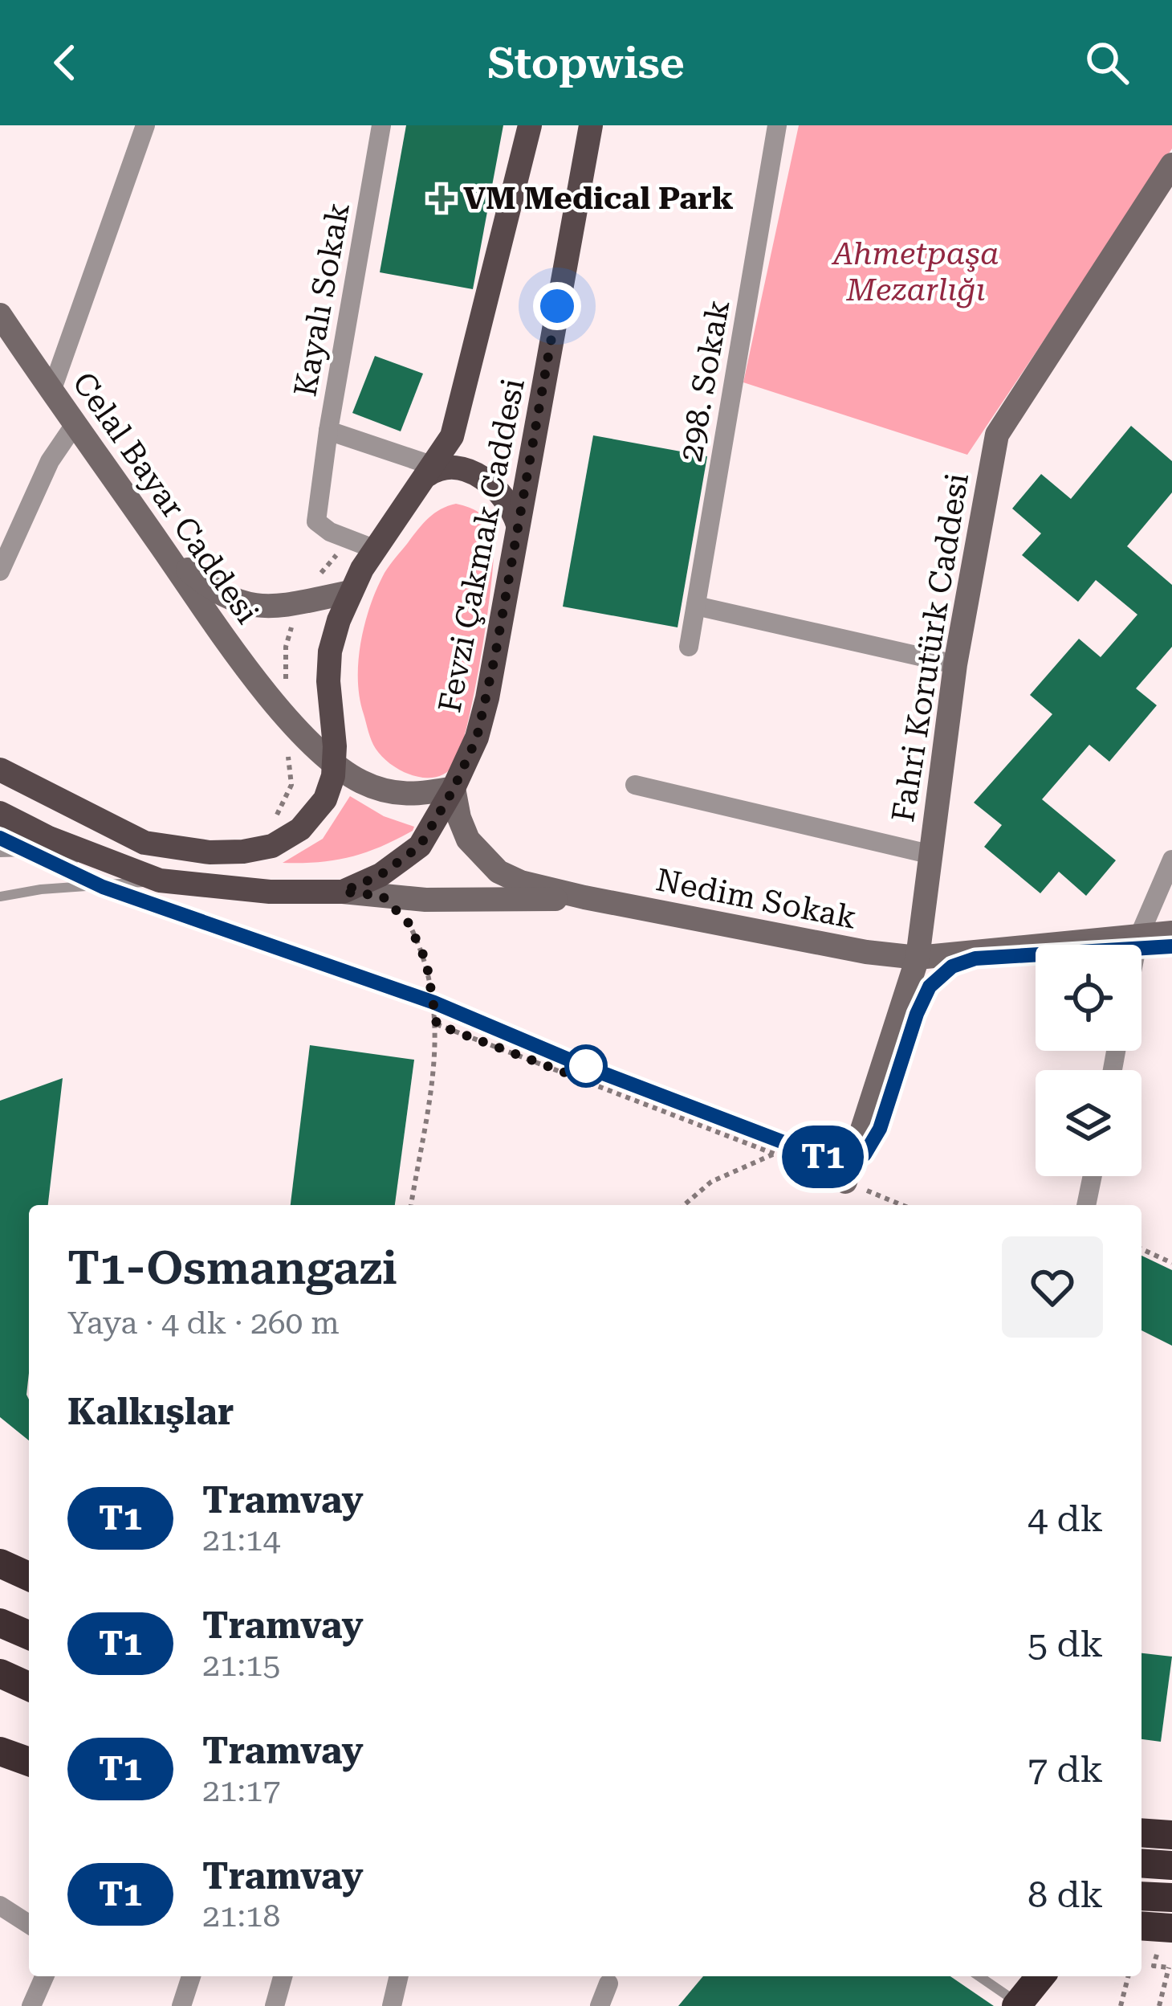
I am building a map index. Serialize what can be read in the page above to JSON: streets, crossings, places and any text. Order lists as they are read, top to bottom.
{
  "streets": {
    "main road": [
      "Celal Bayar Caddesi",
      "Fevzi Çakmak Caddesi",
      "Fahri Korutürk Caddesi",
      "Nedim Sokak"
    ],
    "street": ["Kayalı Sokak", "298. Sokak"]
  },
  "crossings": [
    ["Celal Bayar Caddesi", "Fevzi Çakmak Caddesi"],
    ["Fahri Korutürk Caddesi", "Nedim Sokak"]
  ],
  "parks": ["Ahmetpaşa Mezarlığı"],
  "places": {
    "health": ["VM Medical Park"]
  },
  "lines": ["tram line T1"],
  "page": {
    "header": "Stopwise",
    "on_map": "T1",
    "heading": [
      ["T1-Osmangazi", "Yaya · 4 dk · 260 m"],
      "Kalkışlar"
    ],
    "list": [
      {
        "mark": "T1",
        "name": "Tramvay",
        "note": "21:14",
        "value": "4 dk"
      },
      {
        "mark": "T1",
        "name": "Tramvay",
        "note": "21:15",
        "value": "5 dk"
      },
      {
        "mark": "T1",
        "name": "Tramvay",
        "note": "21:17",
        "value": "7 dk"
      },
      {
        "mark": "T1",
        "name": "Tramvay",
        "note": "21:18",
        "value": "8 dk"
      }
    ]
  }
}
